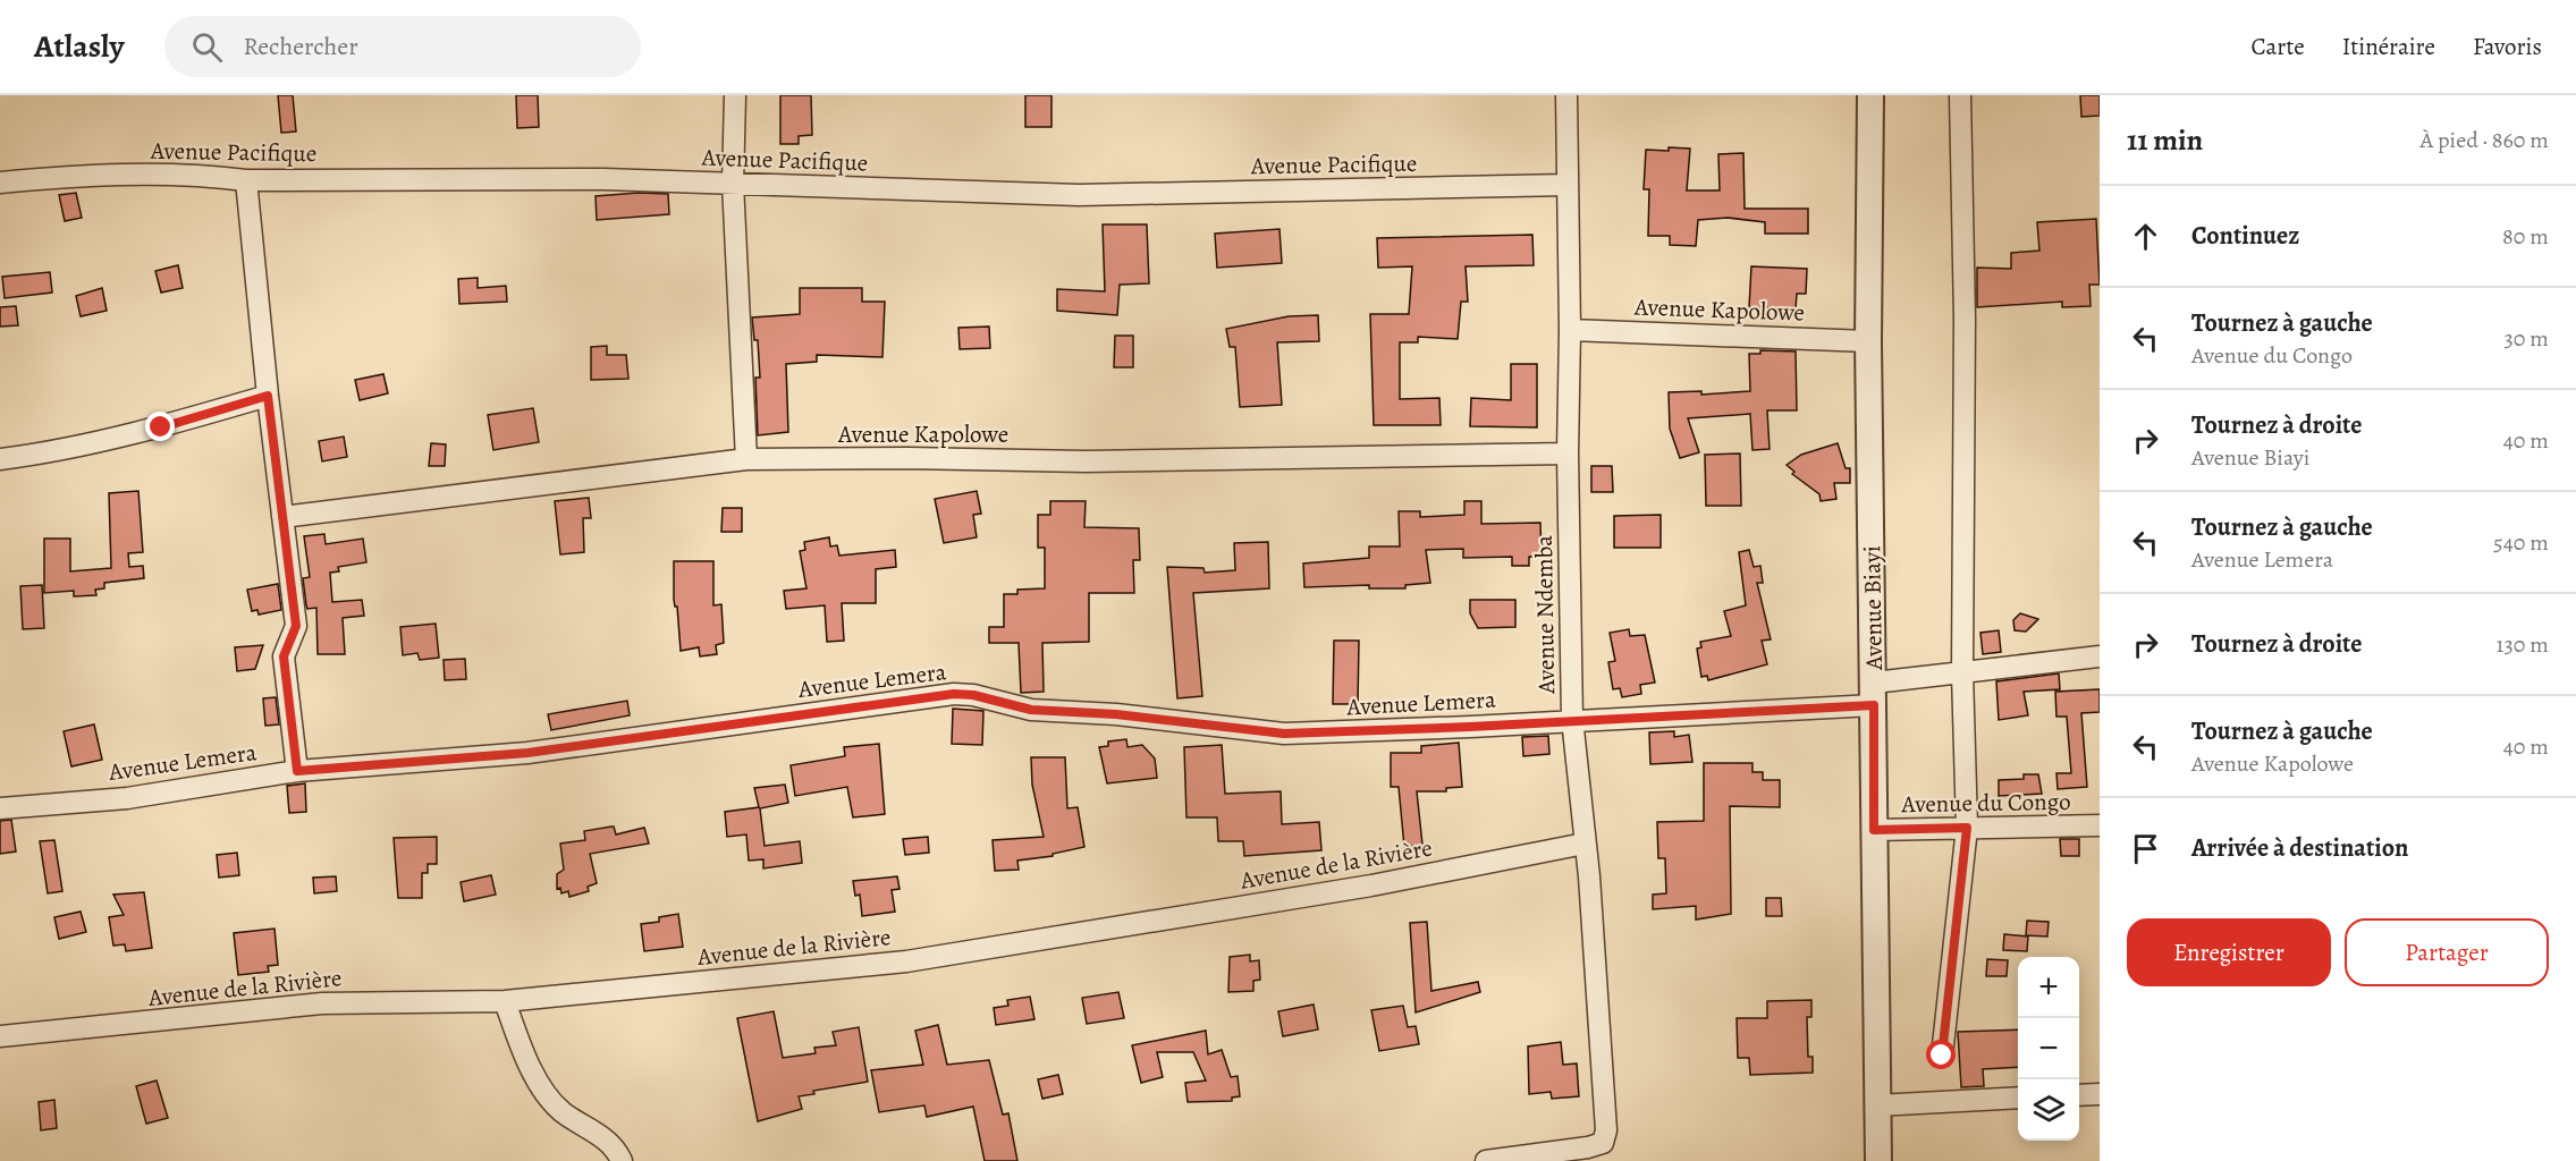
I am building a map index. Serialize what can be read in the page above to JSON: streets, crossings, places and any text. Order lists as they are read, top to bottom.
{
  "streets": {
    "street": [
      "Avenue Pacifique",
      "Avenue Kapolowe",
      "Avenue Biayi",
      "Avenue Ndemba",
      "Avenue Lemera",
      "Avenue du Congo",
      "Avenue de la Rivière"
    ]
  },
  "crossings": [
    ["Avenue Pacifique", "Avenue Ndemba"],
    ["Avenue Kapolowe", "Avenue Biayi"],
    ["Avenue Kapolowe", "Avenue Ndemba"],
    ["Avenue Biayi", "Avenue Lemera"],
    ["Avenue Biayi", "Avenue du Congo"],
    ["Avenue Ndemba", "Avenue Lemera"],
    ["Avenue Ndemba", "Avenue de la Rivière"]
  ],
  "page": {
    "header": "Atlasly",
    "search": "Rechercher",
    "nav": ["Carte", "Itinéraire", "Favoris"],
    "heading": ["11 min", "À pied · 860 m"],
    "list": [
      ["Continuez", "80 m"],
      ["Tournez à gauche", "Avenue du Congo", "30 m"],
      ["Tournez à droite", "Avenue Biayi", "40 m"],
      ["Tournez à gauche", "Avenue Lemera", "540 m"],
      ["Tournez à droite", "130 m"],
      ["Tournez à gauche", "Avenue Kapolowe", "40 m"],
      "Arrivée à destination"
    ],
    "buttons": ["Enregistrer", "Partager"],
    "map_buttons": ["+", "−"]
  }
}
